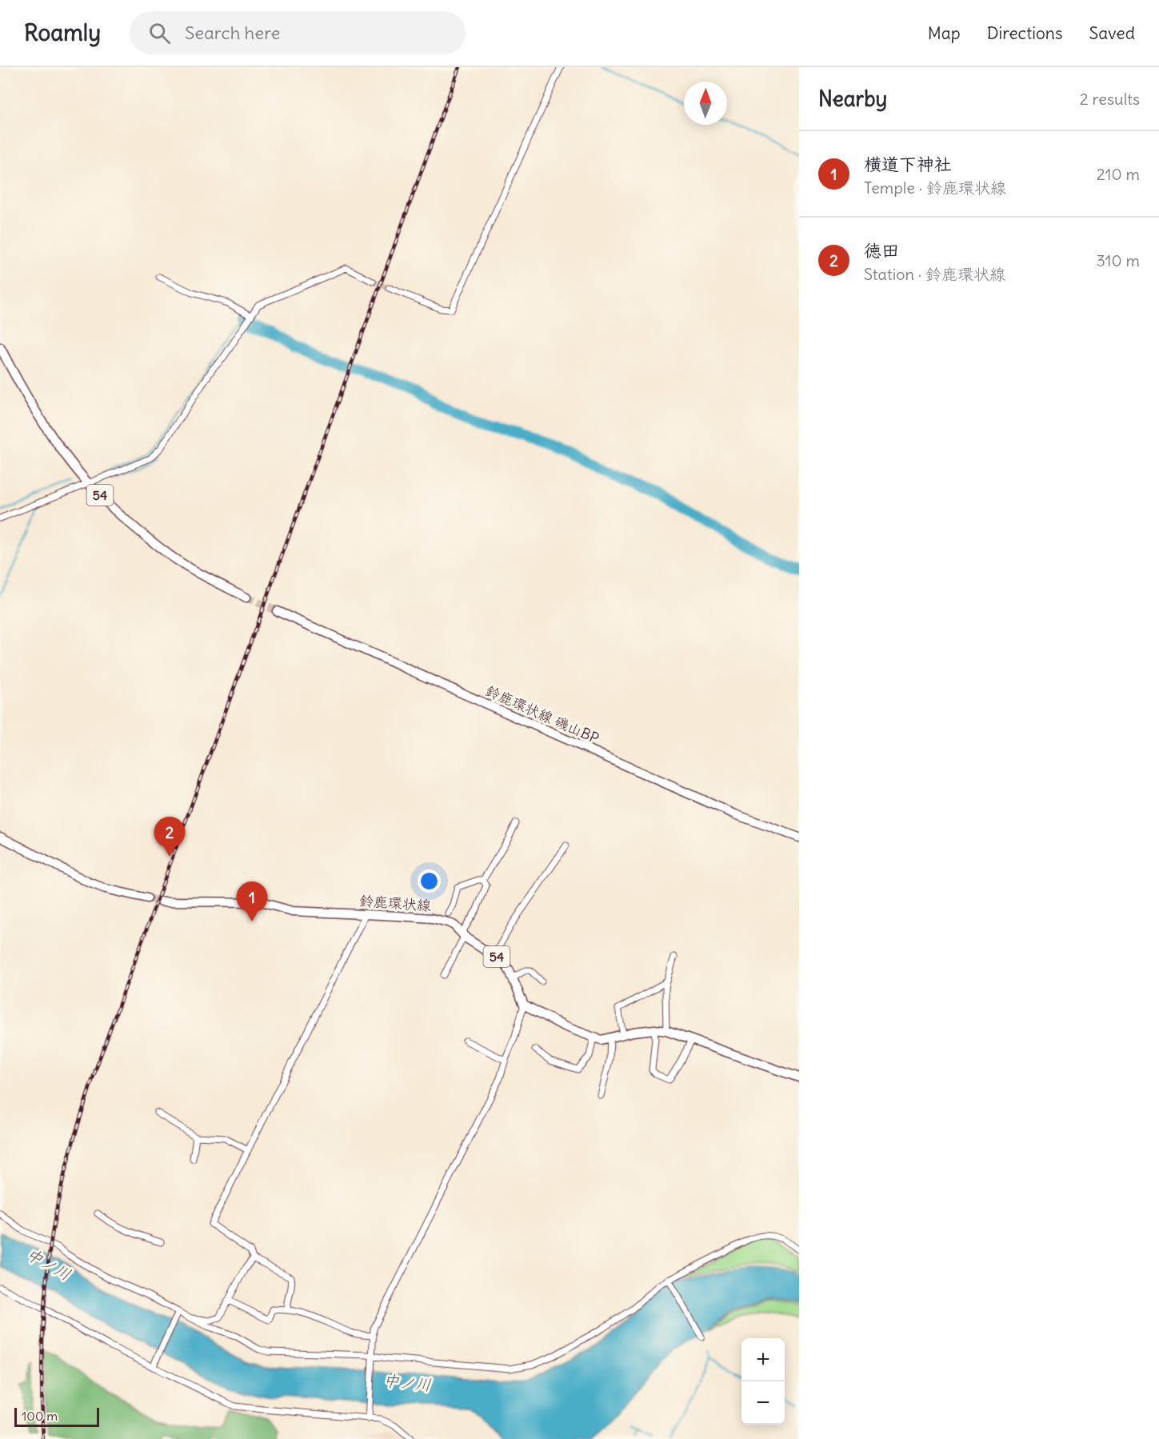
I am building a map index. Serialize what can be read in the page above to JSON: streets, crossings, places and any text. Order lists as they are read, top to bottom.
{
  "streets": {
    "main road": ["54", "鈴鹿環状線 磯山BP", "鈴鹿環状線"]
  },
  "water": ["中ノ川"],
  "scale_bar": "100 m",
  "north": "top",
  "page": {
    "header": "Roamly",
    "search": "Search here",
    "nav": ["Map", "Directions", "Saved"],
    "heading": ["Nearby", "2 results"],
    "list": [
      {
        "mark": "1",
        "name": "横道下神社",
        "note": "Temple · 鈴鹿環状線",
        "value": "210 m"
      },
      {
        "mark": "2",
        "name": "徳田",
        "note": "Station · 鈴鹿環状線",
        "value": "310 m"
      }
    ],
    "pins": ["2", "1"],
    "map_buttons": ["+", "−"],
    "scale": "100 m"
  }
}
